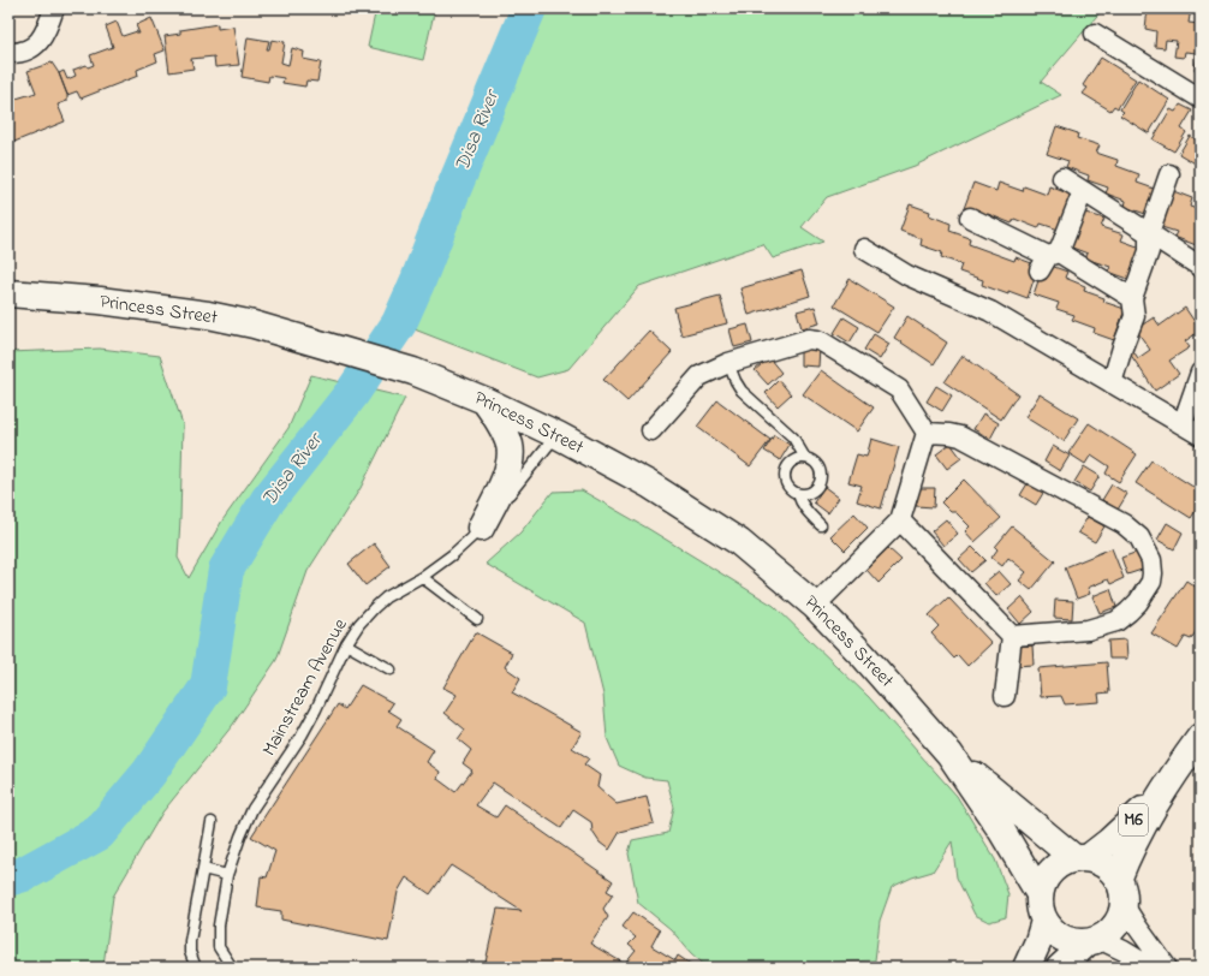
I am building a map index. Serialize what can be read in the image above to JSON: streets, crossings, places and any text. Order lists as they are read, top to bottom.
{
  "streets": {
    "street": ["Princess Street", "M6"],
    "lane": ["Mainstream Avenue"]
  },
  "crossings": [
    ["Princess Street", "Mainstream Avenue"],
    ["Princess Street", "M6"]
  ],
  "water": ["Disa River"]
}
